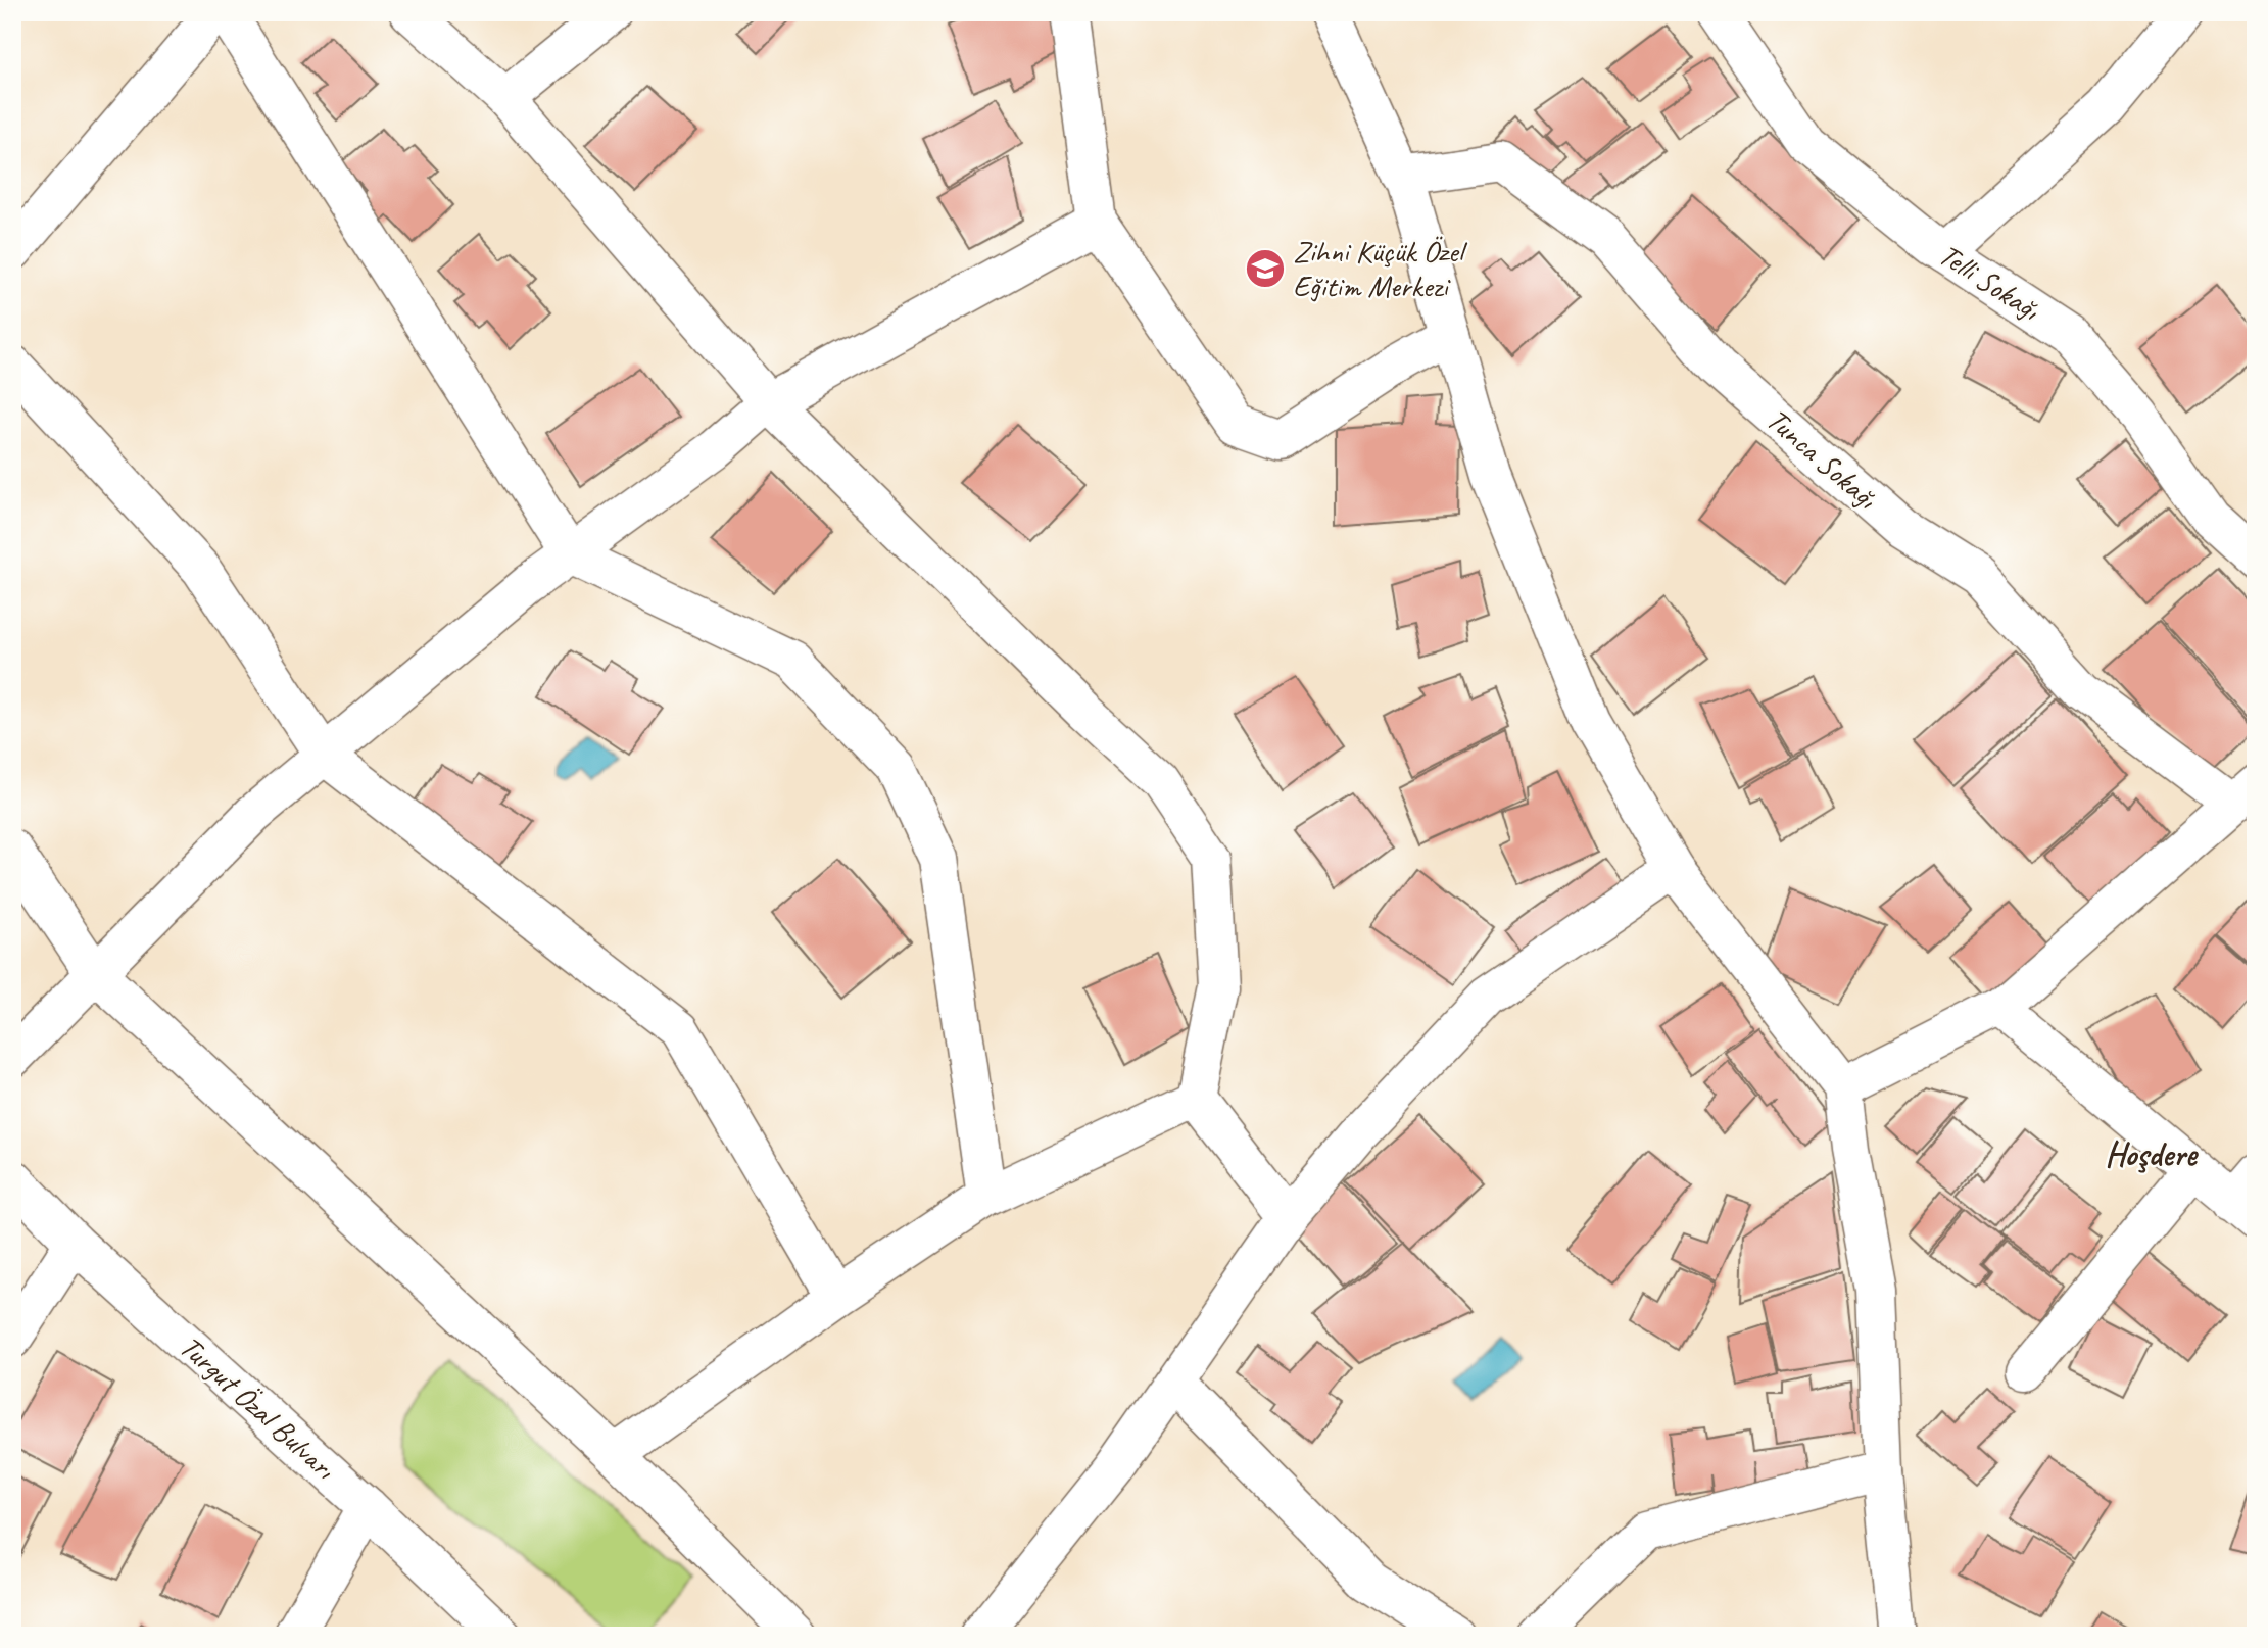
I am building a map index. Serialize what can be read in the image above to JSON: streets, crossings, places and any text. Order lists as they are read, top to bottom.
{
  "streets": {
    "street": ["Telli Sokağı", "Tunca Sokağı", "Turgut Özal Bulvarı"]
  },
  "districts": ["Hoşdere"],
  "places": {
    "school or university": ["Zihni Küçük Özel Eğitim Merkezi"]
  }
}
